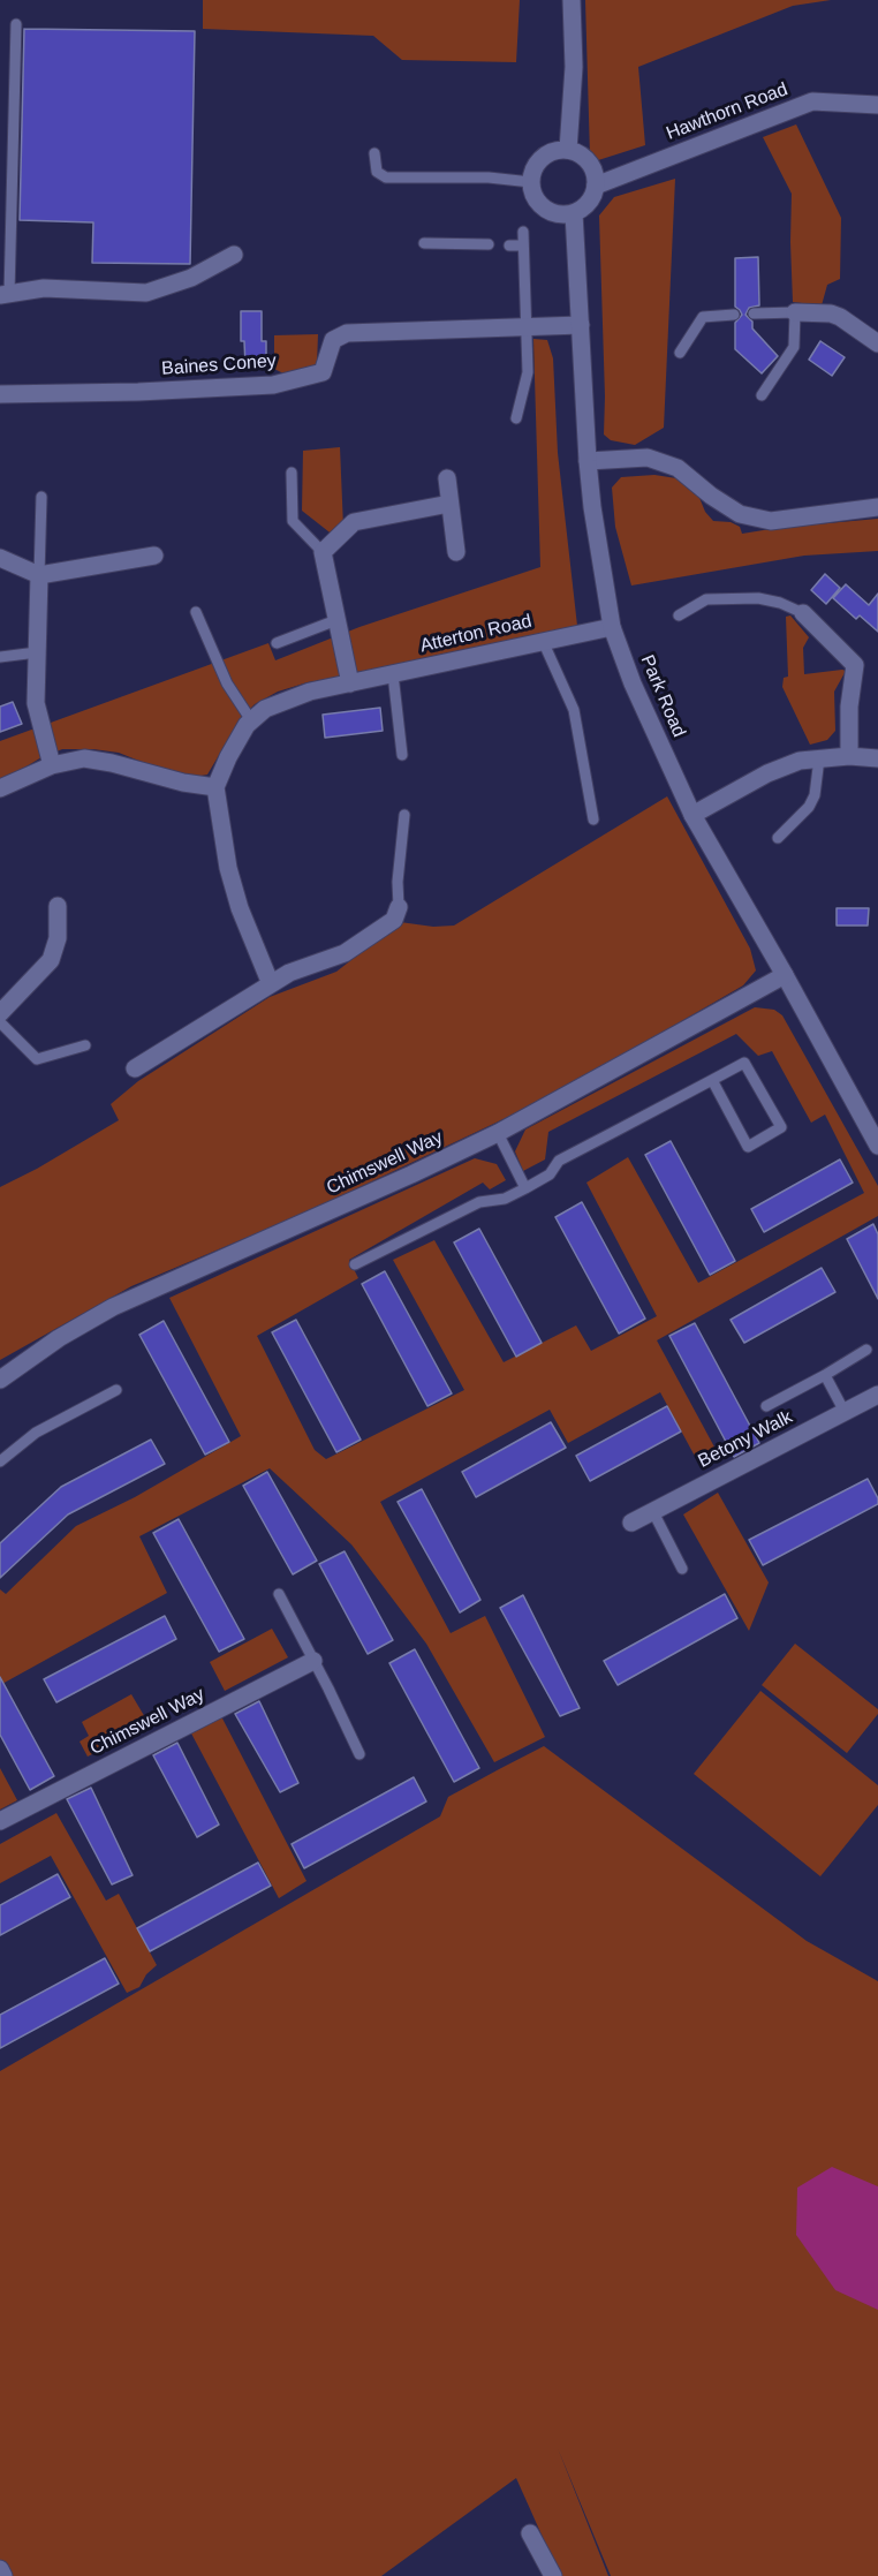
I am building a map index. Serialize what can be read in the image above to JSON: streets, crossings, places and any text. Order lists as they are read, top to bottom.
{
  "streets": {
    "street": [
      "Hawthorn Road",
      "Baines Coney",
      "Atterton Road",
      "Park Road",
      "Chimswell Way",
      "Betony Walk"
    ]
  },
  "crossings": [
    ["Hawthorn Road", "Park Road"],
    ["Baines Coney", "Park Road"],
    ["Atterton Road", "Park Road"],
    ["Park Road", "Chimswell Way"]
  ]
}
